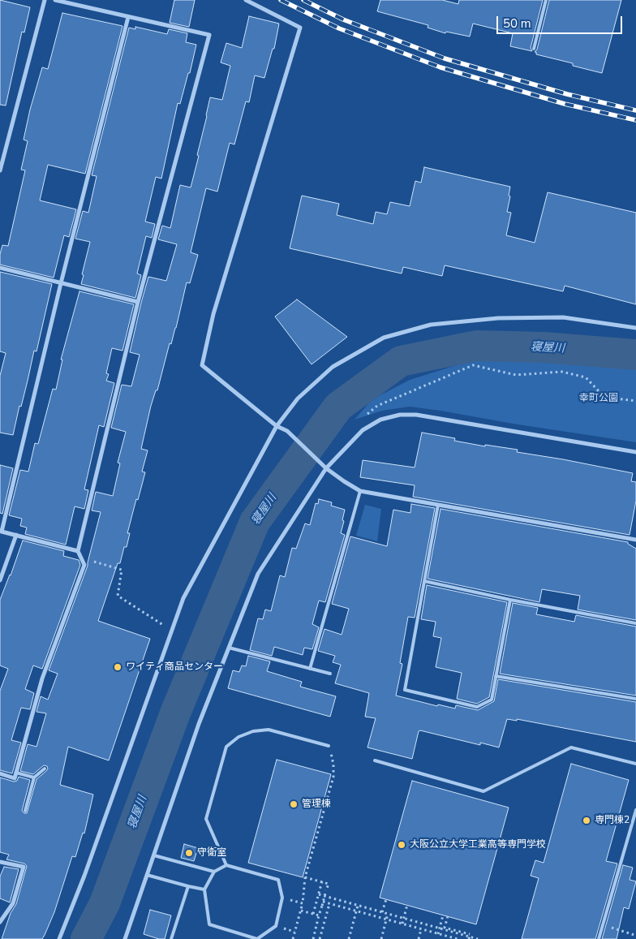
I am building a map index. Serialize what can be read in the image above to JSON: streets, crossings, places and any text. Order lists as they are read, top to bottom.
{
  "water": ["寝屋川"],
  "parks": ["幸町公園"],
  "places": [
    "ワイティ商品センター",
    "管理棟",
    "専門棟2",
    "大阪公立大学工業高等専門学校",
    "守衛室"
  ],
  "scale_bar": "50 m"
}
